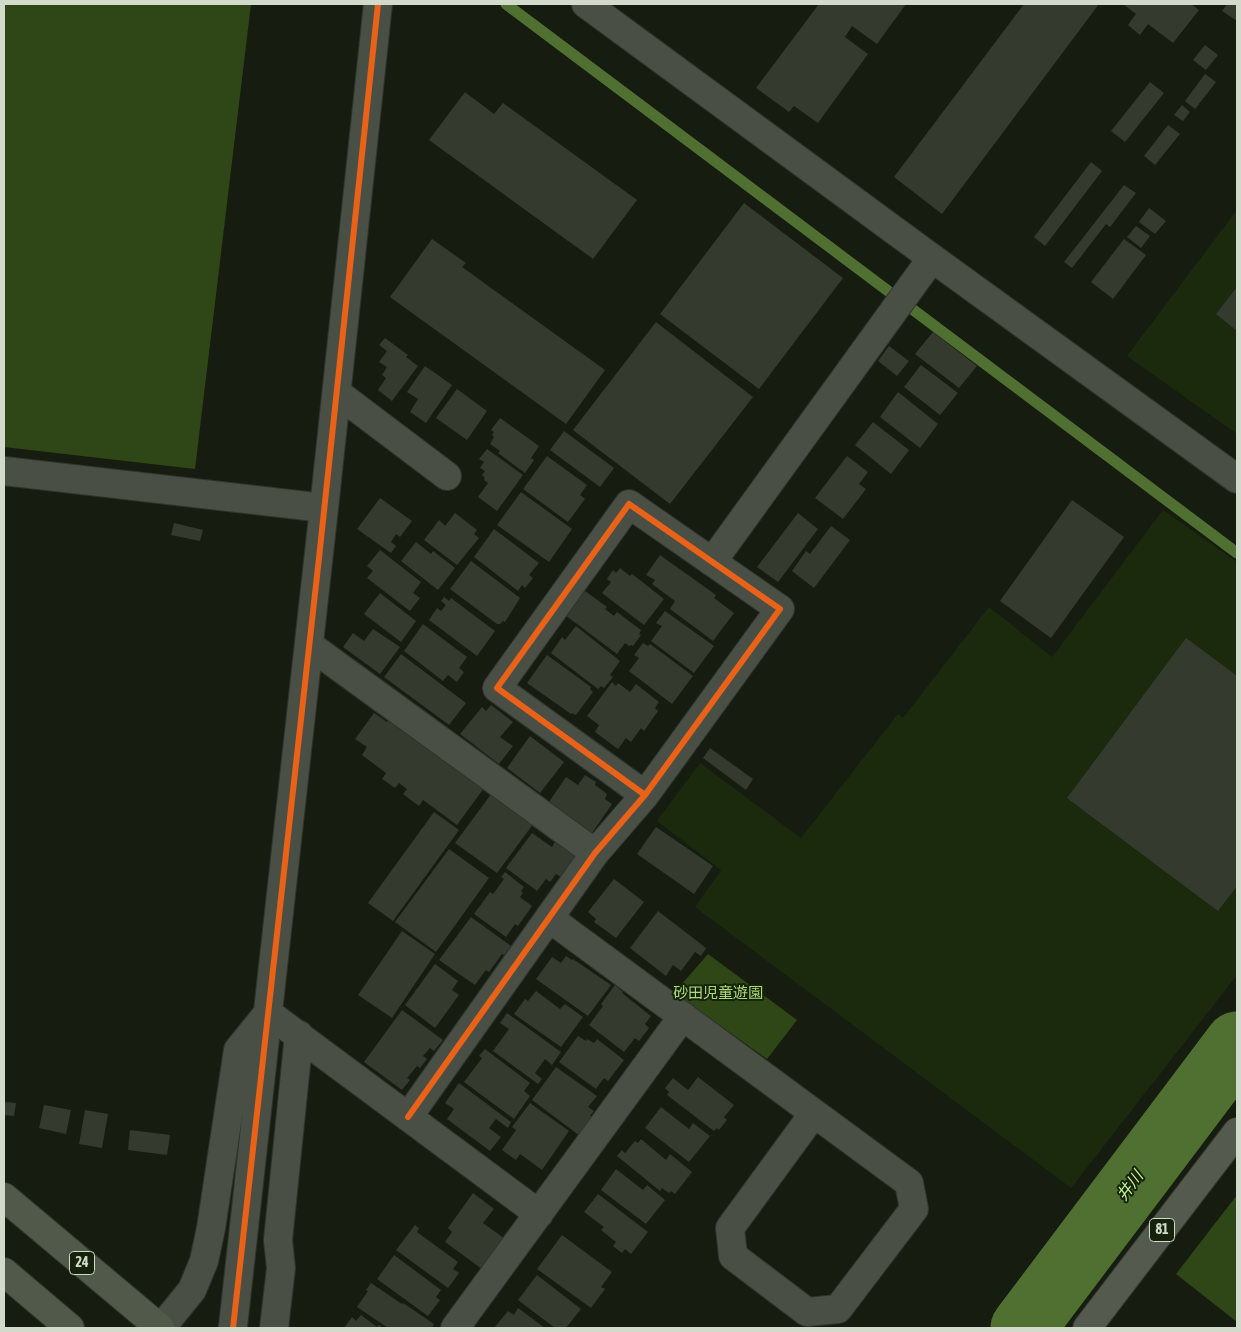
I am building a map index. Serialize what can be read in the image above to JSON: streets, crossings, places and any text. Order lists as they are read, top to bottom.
{
  "streets": {
    "highway": ["24"],
    "main road": ["81"]
  },
  "water": ["井川"],
  "parks": ["砂田児童遊園"]
}
